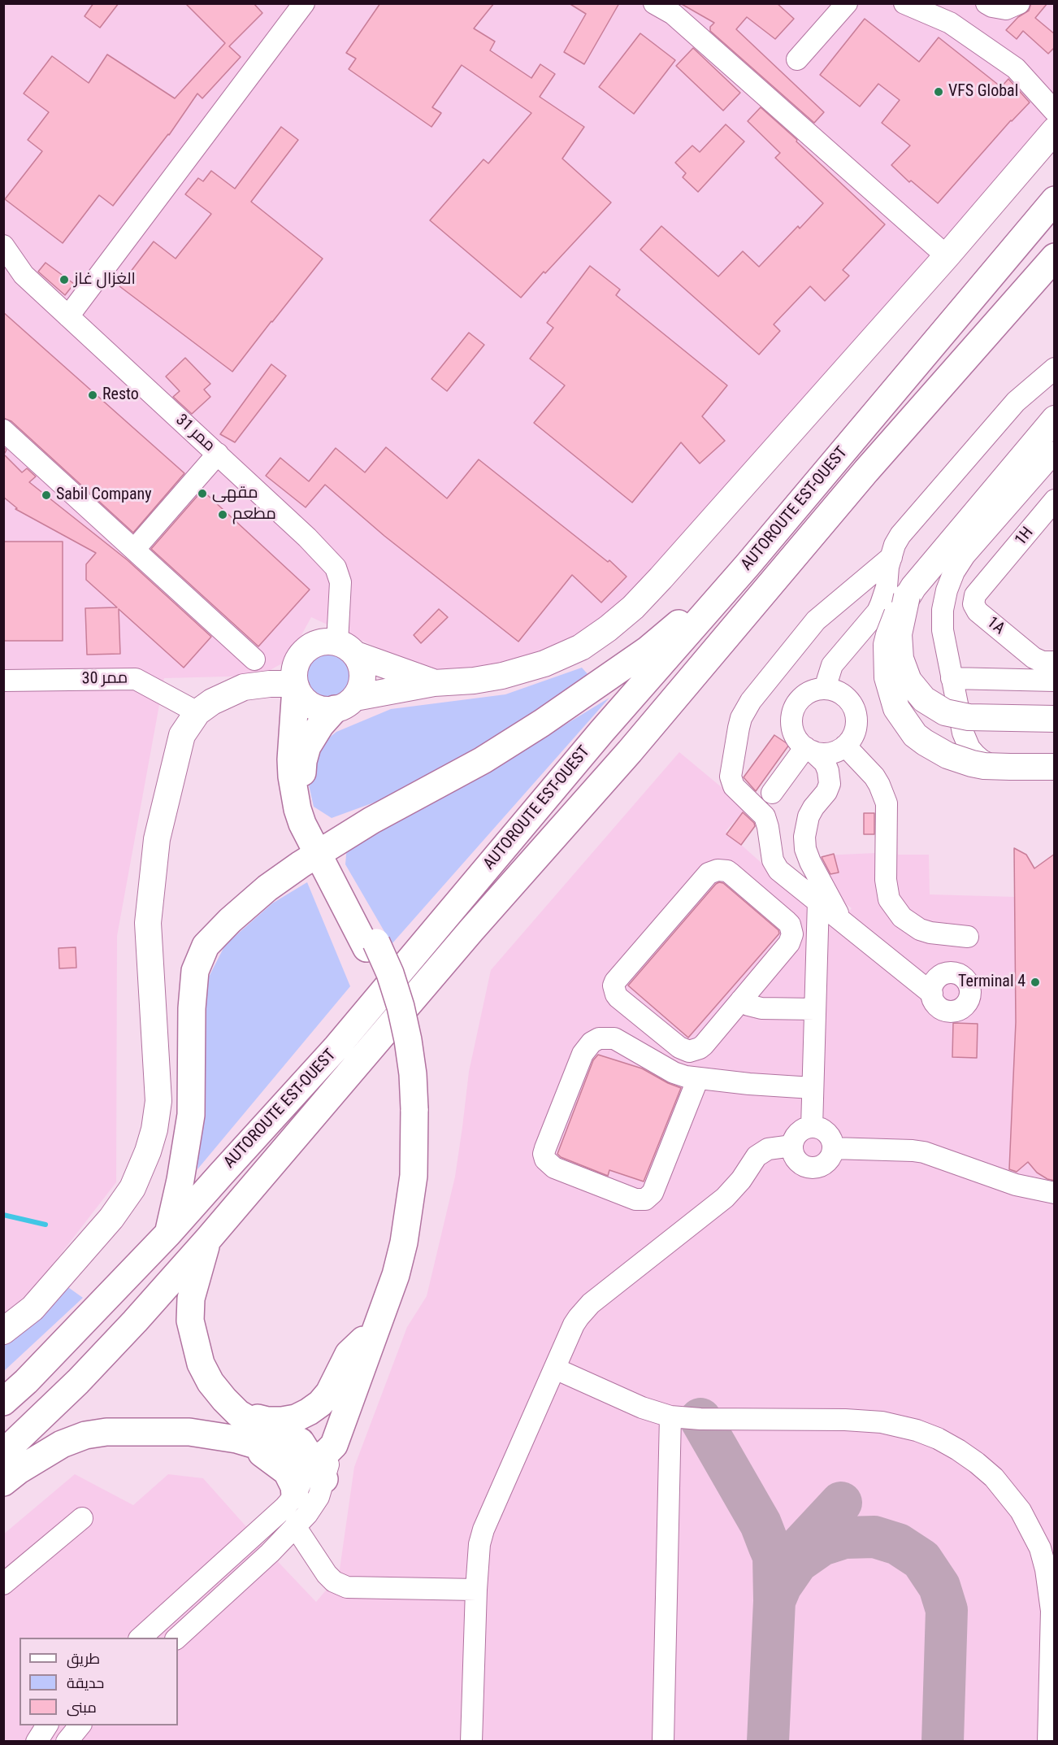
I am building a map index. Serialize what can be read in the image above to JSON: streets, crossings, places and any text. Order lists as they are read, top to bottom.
{
  "streets": {
    "highway": ["AUTOROUTE EST-OUEST"],
    "street": [
      "ممر 31",
      "1H",
      "1A",
      "ممر 30"
    ]
  },
  "crossings": [
    ["1H", "1A"]
  ],
  "places": [
    "VFS Global",
    "الغزال غاز",
    "Resto",
    "مقهى",
    "Sabil Company",
    "مطعم",
    "Terminal 4"
  ],
  "legend": ["طريق", "حديقة", "مبنى"]
}
